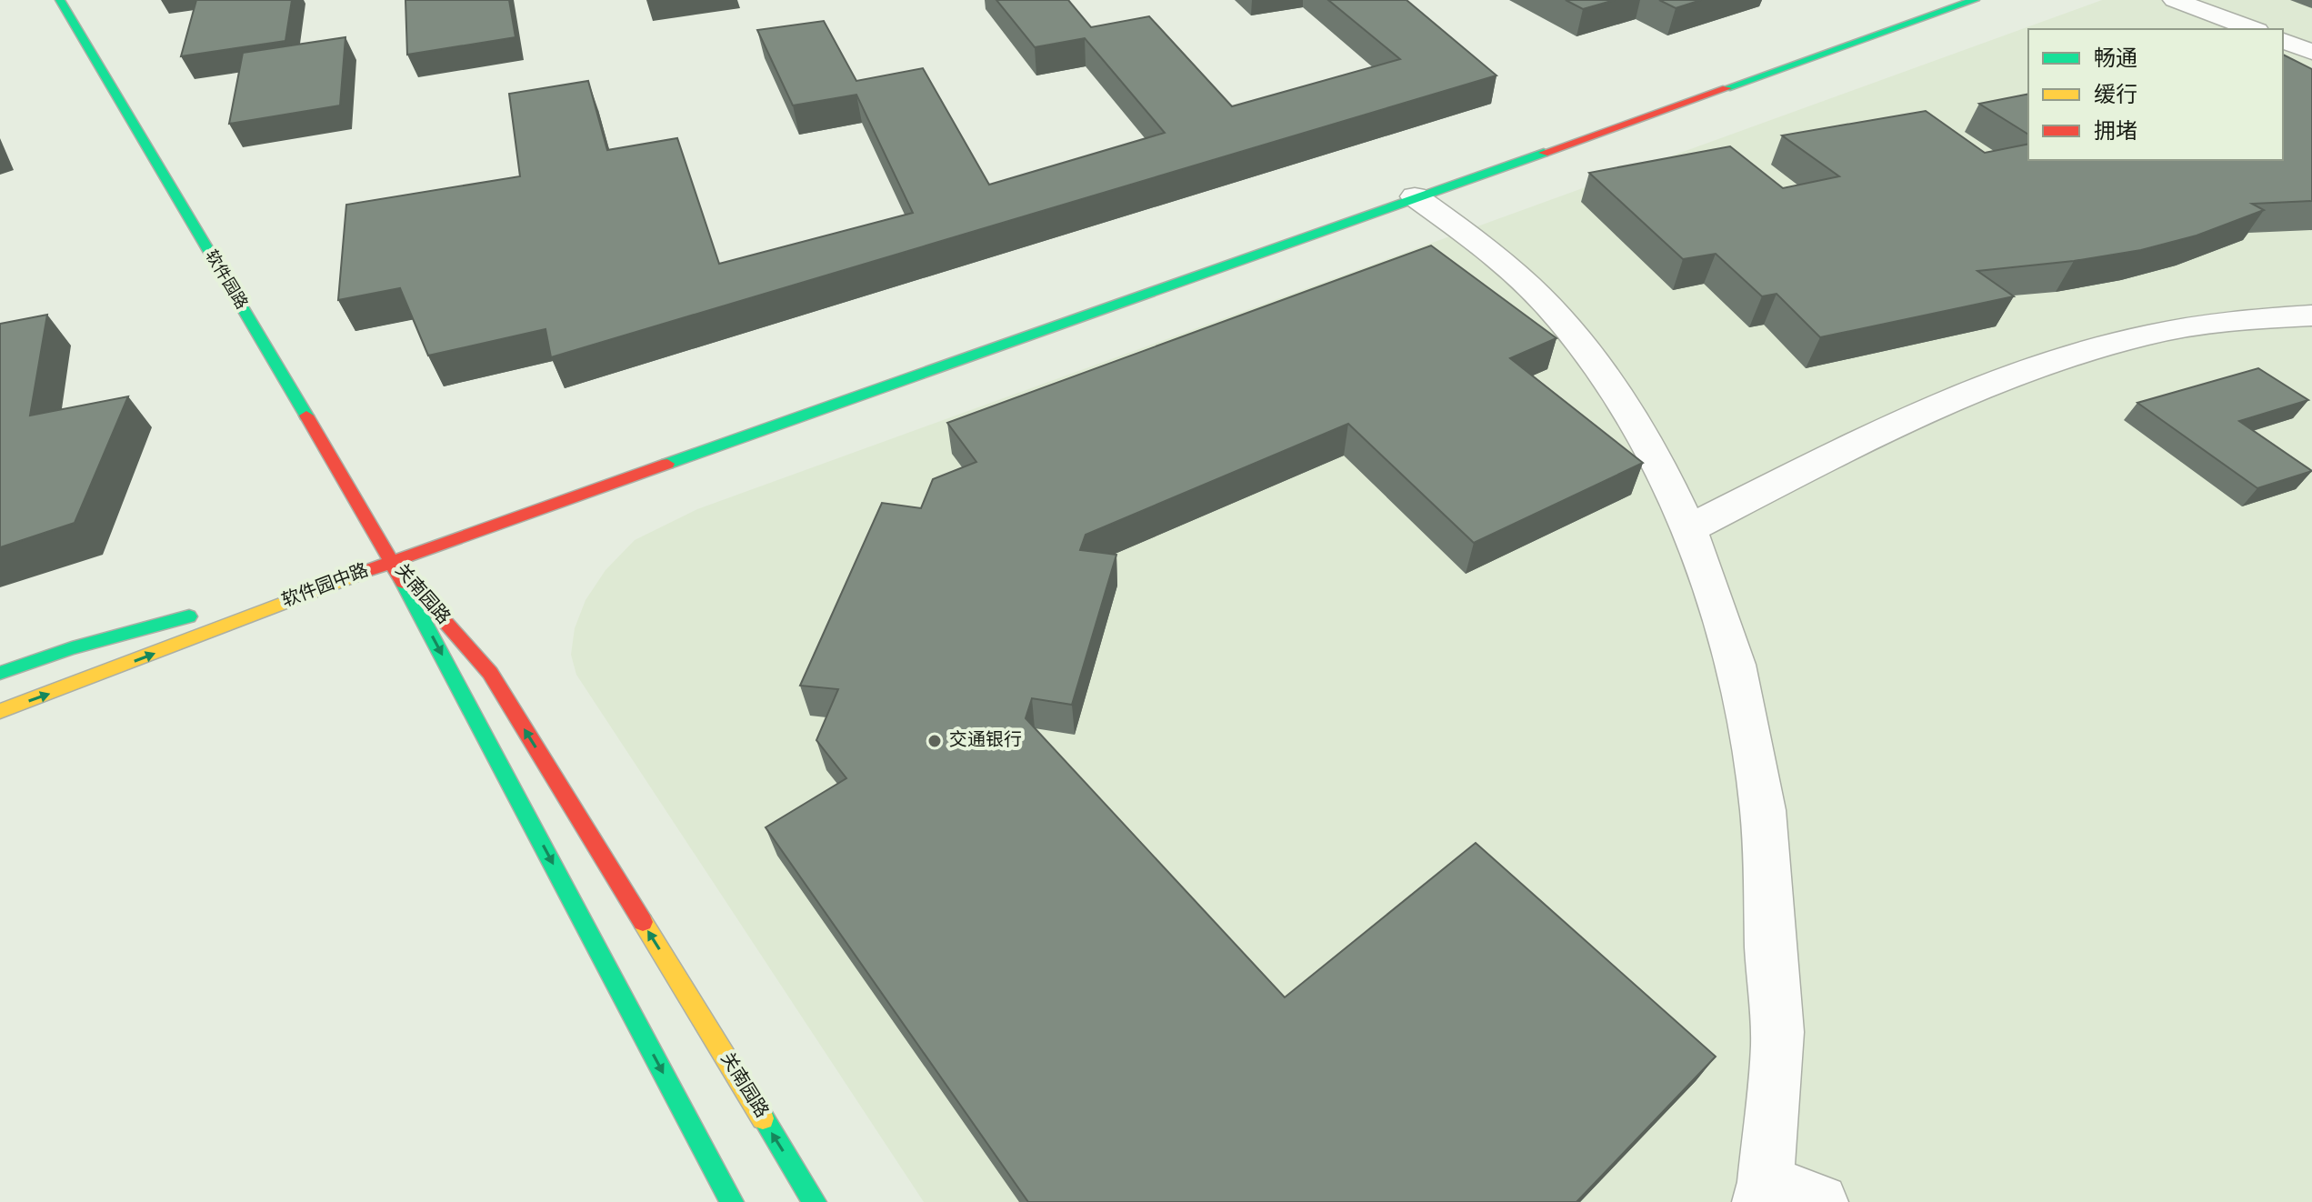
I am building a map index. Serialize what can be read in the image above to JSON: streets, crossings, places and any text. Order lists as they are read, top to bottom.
{
  "streets": {
    "main road": ["软件园路", "软件园中路", "关南园路"]
  },
  "crossings": [
    ["软件园路", "软件园中路"],
    ["软件园路", "关南园路"],
    ["软件园中路", "关南园路"]
  ],
  "places": ["交通银行"],
  "legend": ["畅通", "缓行", "拥堵"]
}
